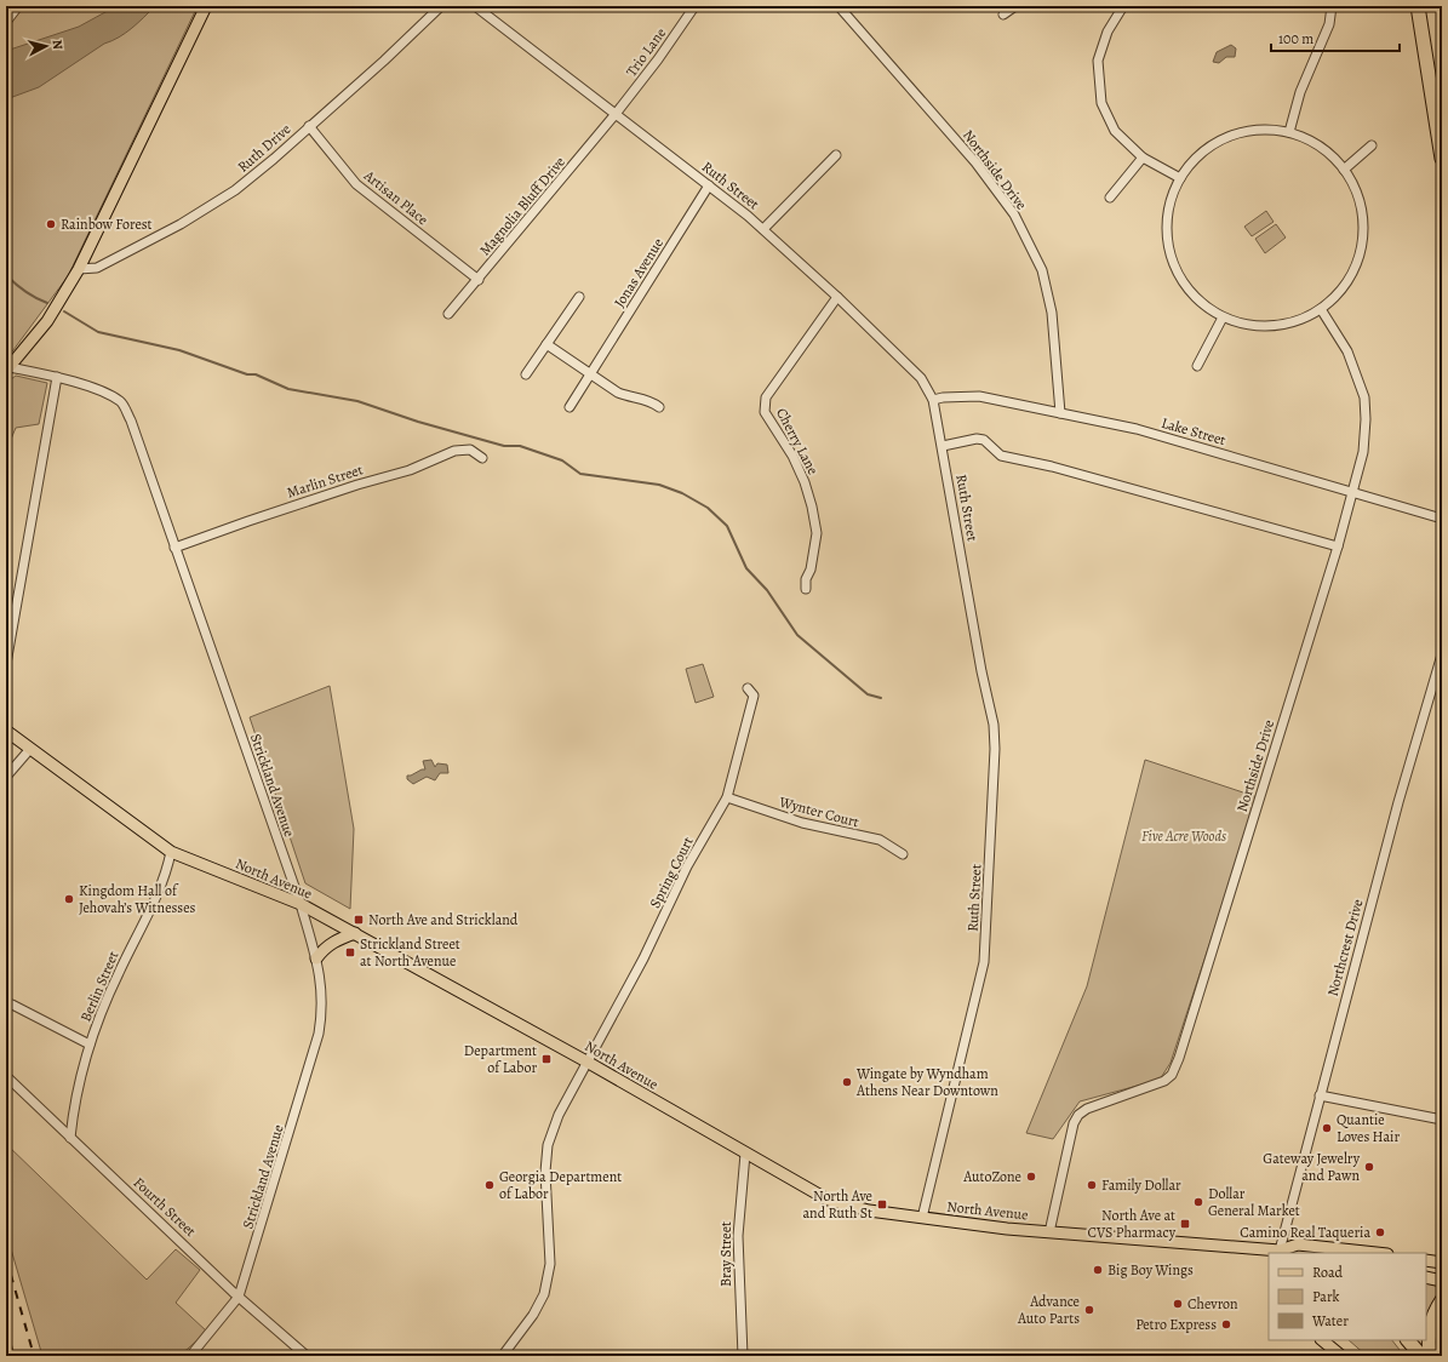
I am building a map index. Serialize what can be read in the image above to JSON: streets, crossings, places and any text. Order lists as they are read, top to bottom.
{
  "streets": {
    "main road": ["North Avenue"],
    "street": [
      "Trio Lane",
      "Ruth Drive",
      "Northside Drive",
      "Ruth Street",
      "Artisan Place",
      "Magnolia Bluff Drive",
      "Jonas Avenue",
      "Lake Street",
      "Cherry Lane",
      "Marlin Street",
      "Strickland Avenue",
      "Wynter Court",
      "Spring Court",
      "Northcrest Drive",
      "Berlin Street",
      "Fourth Street",
      "Bray Street"
    ]
  },
  "crossings": [
    ["Trio Lane", "Ruth Street"],
    ["Trio Lane", "Magnolia Bluff Drive"],
    ["Ruth Drive", "Artisan Place"],
    ["Northside Drive", "Lake Street"],
    ["Northside Drive", "North Avenue"],
    ["Ruth Street", "Magnolia Bluff Drive"],
    ["Ruth Street", "Jonas Avenue"],
    ["Ruth Street", "Lake Street"],
    ["Ruth Street", "Cherry Lane"],
    ["Ruth Street", "North Avenue"],
    ["Artisan Place", "Magnolia Bluff Drive"],
    ["Marlin Street", "Strickland Avenue"],
    ["Strickland Avenue", "North Avenue"],
    ["Strickland Avenue", "Fourth Street"],
    ["Wynter Court", "Spring Court"],
    ["Spring Court", "North Avenue"],
    ["North Avenue", "Northcrest Drive"],
    ["North Avenue", "Berlin Street"],
    ["North Avenue", "Bray Street"],
    ["Berlin Street", "Fourth Street"]
  ],
  "parks": ["Five Acre Woods"],
  "places": {
    "other": [
      "Rainbow Forest",
      "Kingdom Hall of Jehovah’s Witnesses",
      "Wingate by Wyndham Athens Near Downtown",
      "Quantie Loves Hair",
      "Gateway Jewelry and Pawn",
      "AutoZone",
      "Georgia Department of Labor",
      "Family Dollar",
      "Dollar General Market",
      "Camino Real Taqueria",
      "Big Boy Wings",
      "Chevron",
      "Advance Auto Parts",
      "Petro Express"
    ],
    "transit": [
      "North Ave and Strickland",
      "Strickland Street at North Avenue",
      "Department of Labor",
      "North Ave and Ruth St",
      "North Ave at CVS Pharmacy"
    ]
  },
  "legend": ["Road", "Park", "Water"],
  "scale_bar": "100 m",
  "north": "right"
}
